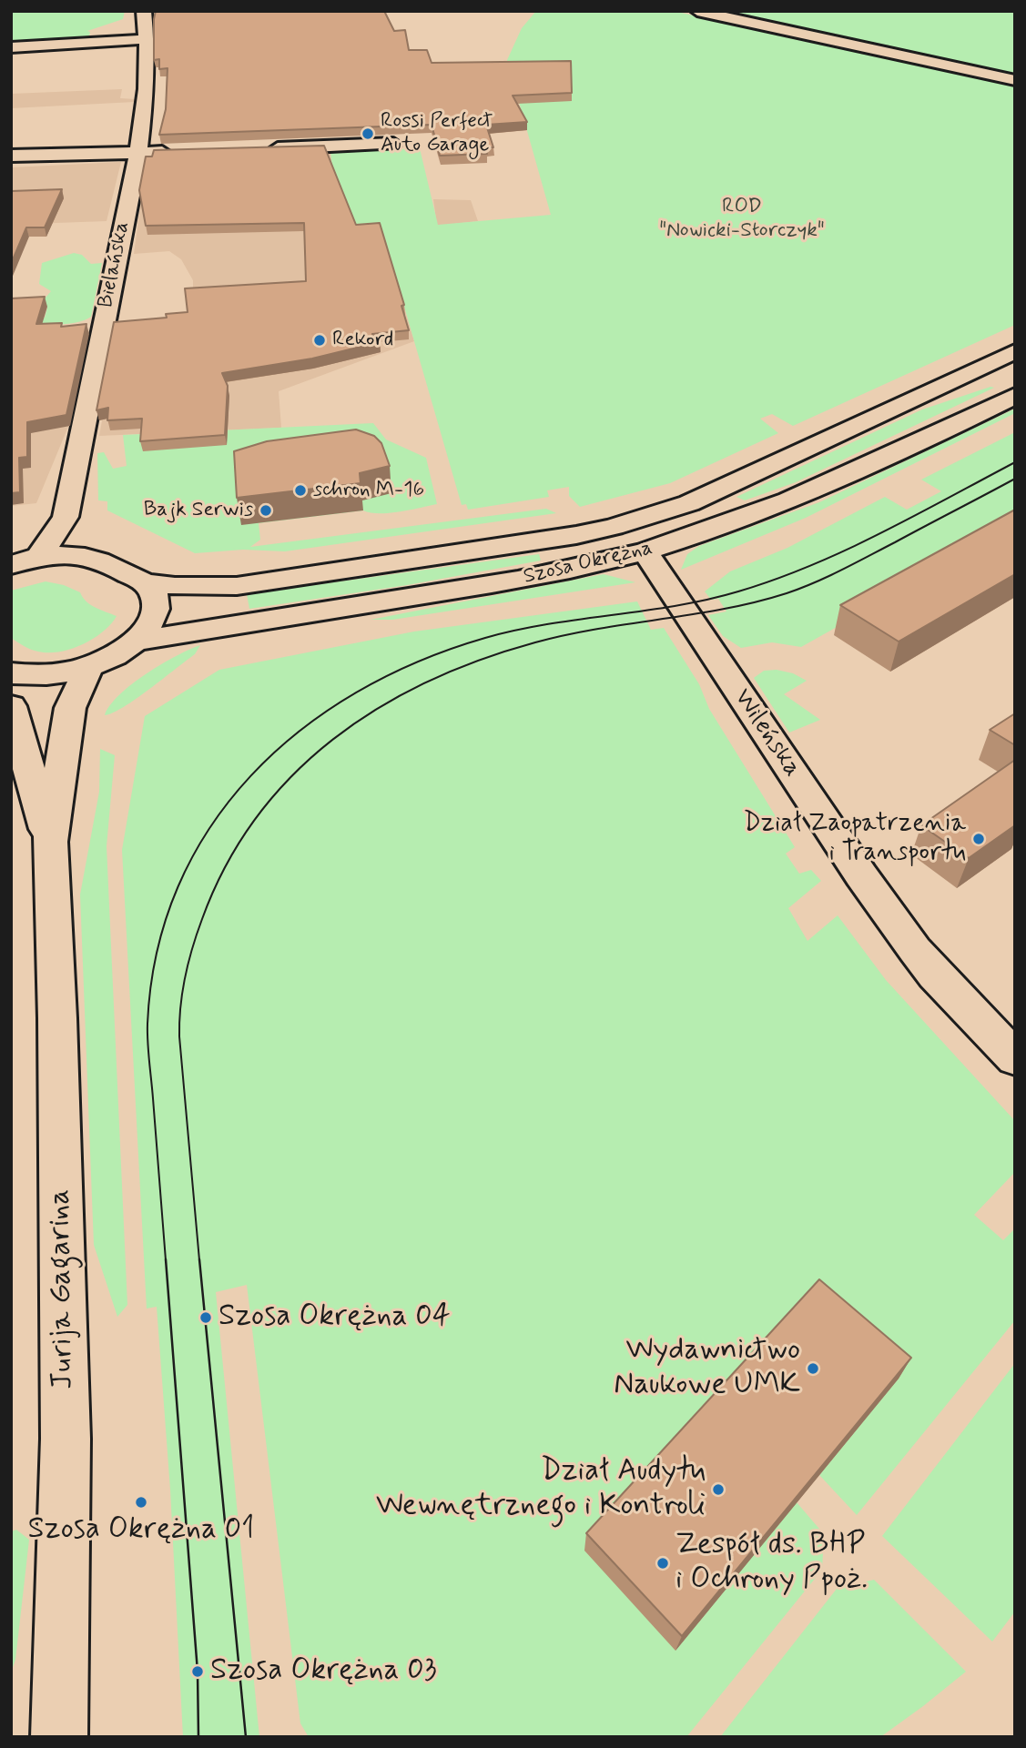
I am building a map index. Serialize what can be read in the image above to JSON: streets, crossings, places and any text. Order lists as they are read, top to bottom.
{
  "streets": {
    "street": [
      "Bielańska",
      "Szosa Okrężna",
      "Wileńska",
      "Jurija Gagarina"
    ]
  },
  "crossings": [
    ["Szosa Okrężna", "Wileńska"]
  ],
  "parks": ["ROD \"Nowicki-Storczyk\""],
  "places": [
    "Rossi Perfect Auto Garage",
    "Rekord",
    "schron M-16",
    "Bajk Serwis",
    "Dział Zaopatrzenia i Transportu",
    "Szosa Okrężna 04",
    "Wydawnictwo Naukowe UMK",
    "Dział Audytu Wewnętrznego i Kontroli",
    "Szosa Okrężna 01",
    "Zespół ds. BHP i Ochrony Ppoż.",
    "Szosa Okrężna 03"
  ]
}
